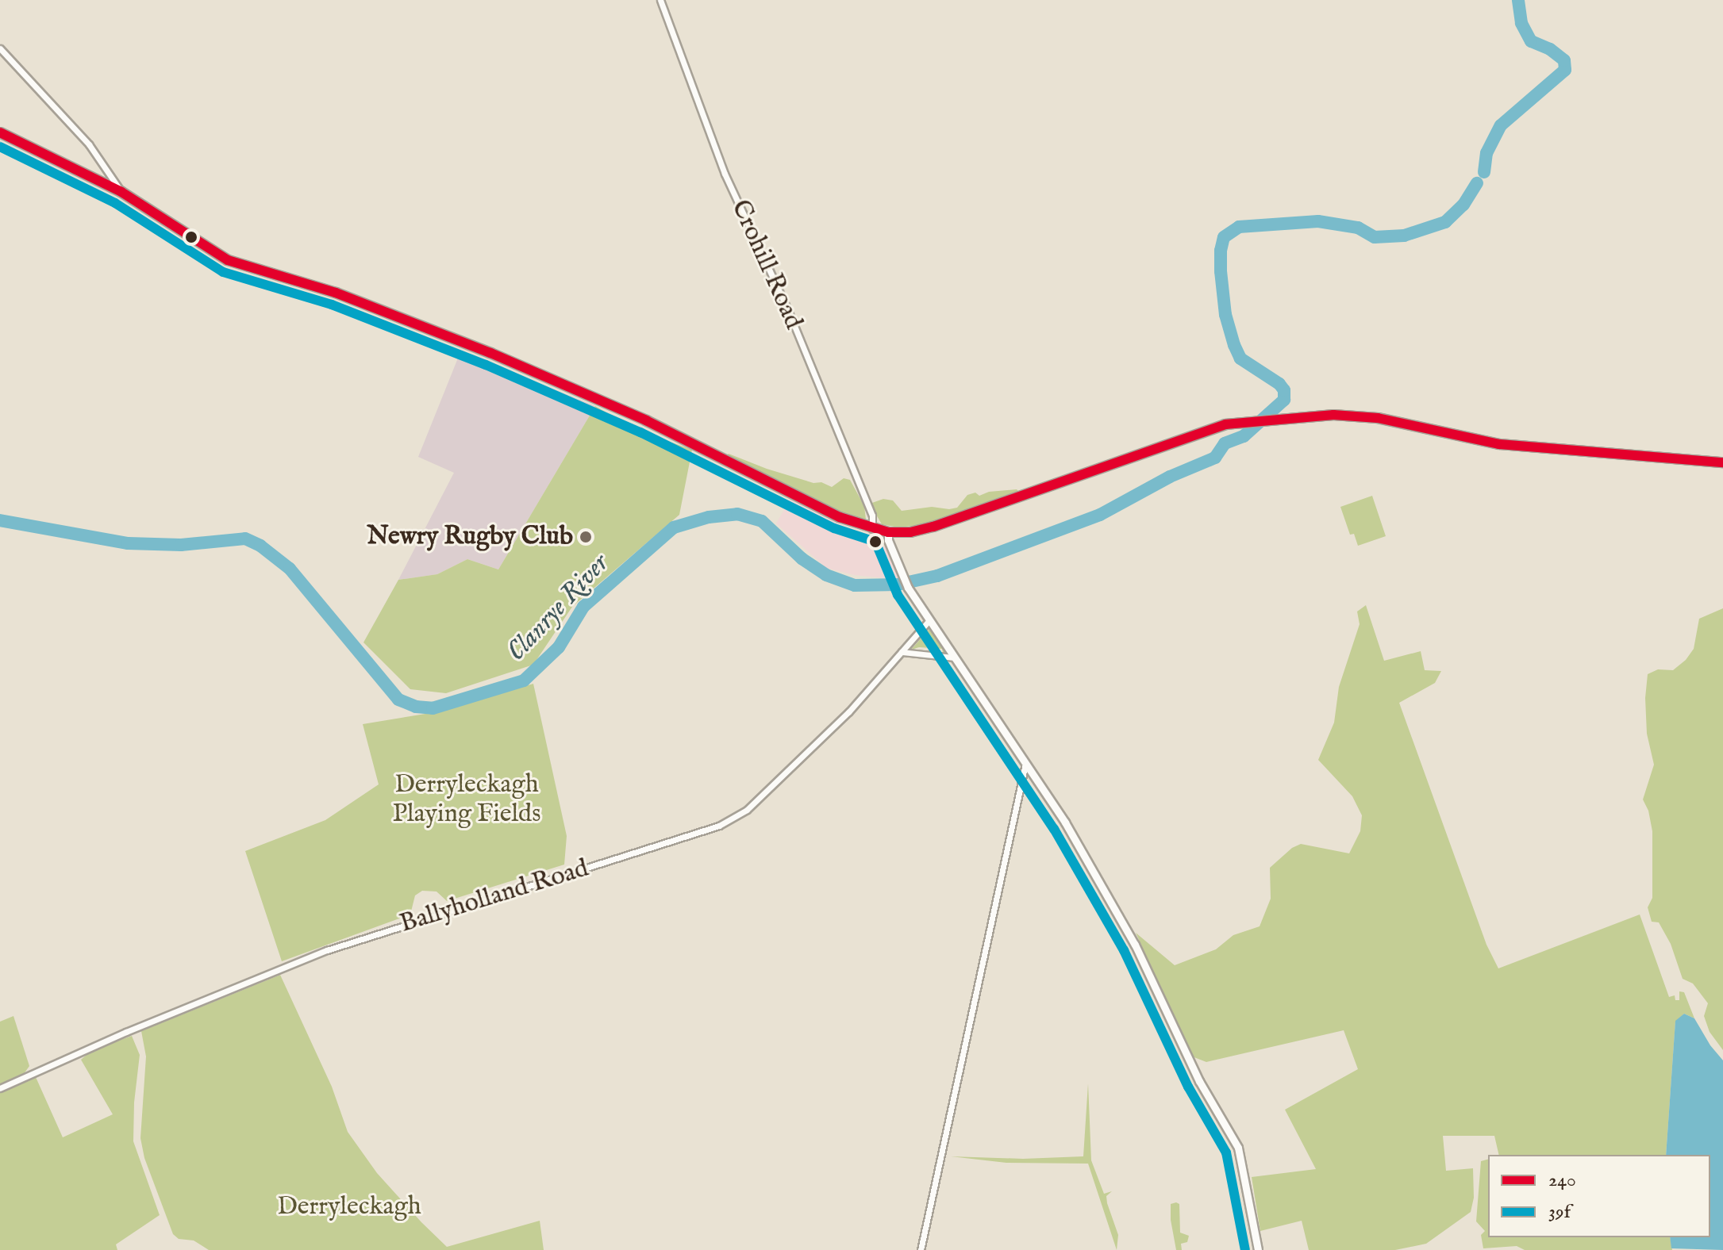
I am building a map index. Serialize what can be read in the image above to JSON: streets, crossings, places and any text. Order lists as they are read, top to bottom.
{
  "streets": {
    "street": ["Crohill Road", "Ballyholland Road"]
  },
  "water": ["Clanrye River"],
  "parks": ["Derryleckagh Playing Fields", "Derryleckagh"],
  "places": ["Newry Rugby Club"],
  "lines": ["transit line 240", "transit line 39f"],
  "legend": ["240", "39f"]
}
